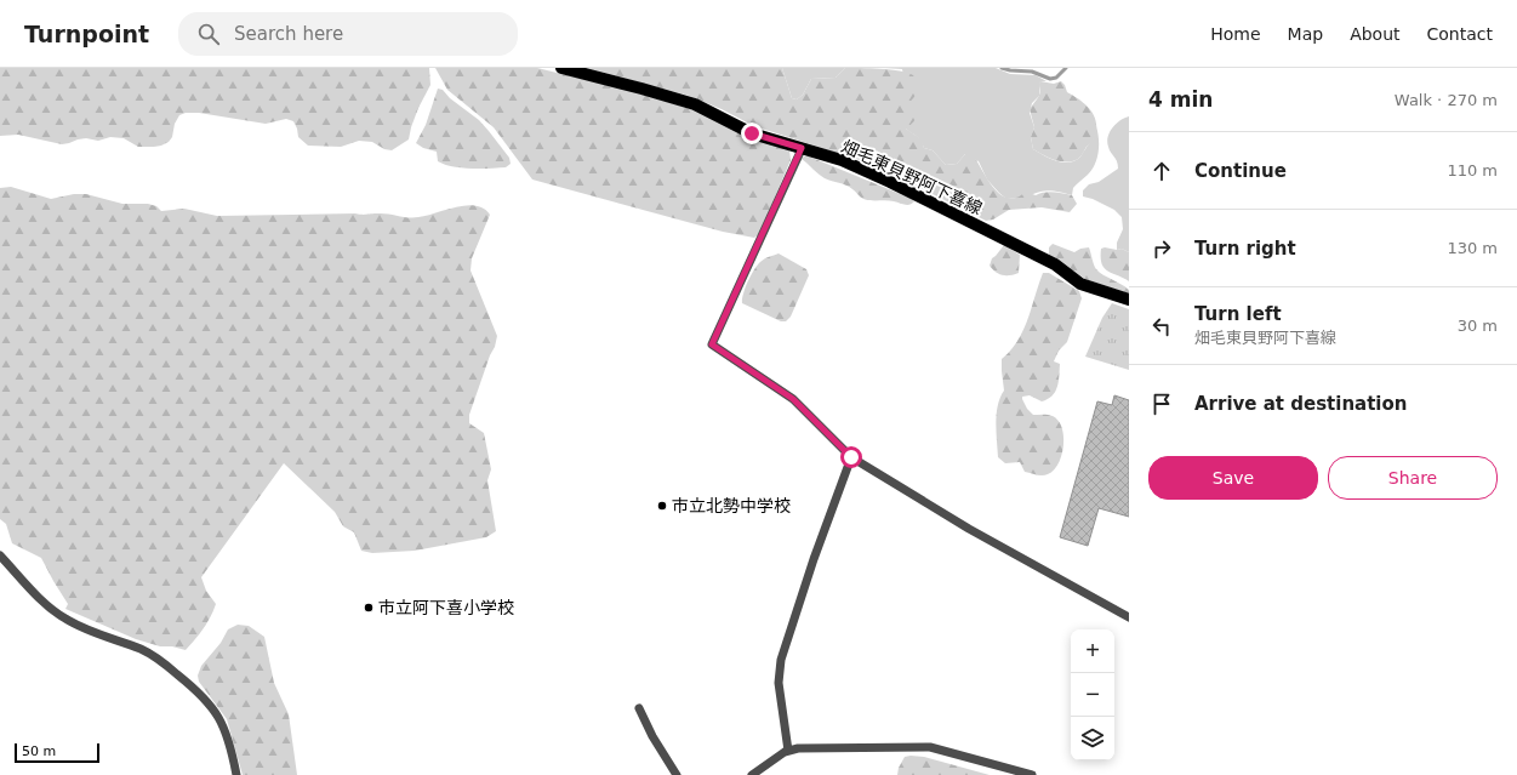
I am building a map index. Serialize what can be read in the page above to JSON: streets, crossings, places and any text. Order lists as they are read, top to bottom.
{
  "streets": {
    "main road": ["畑毛東貝野阿下喜線"]
  },
  "places": ["市立北勢中学校", "市立阿下喜小学校"],
  "scale_bar": "50 m",
  "page": {
    "header": "Turnpoint",
    "search": "Search here",
    "nav": [
      "Home",
      "Map",
      "About",
      "Contact"
    ],
    "heading": ["4 min", "Walk · 270 m"],
    "list": [
      ["Continue", "110 m"],
      ["Turn right", "130 m"],
      ["Turn left", "畑毛東貝野阿下喜線", "30 m"],
      "Arrive at destination"
    ],
    "buttons": ["Save", "Share"],
    "map_buttons": ["+", "−"],
    "scale": "50 m"
  }
}
